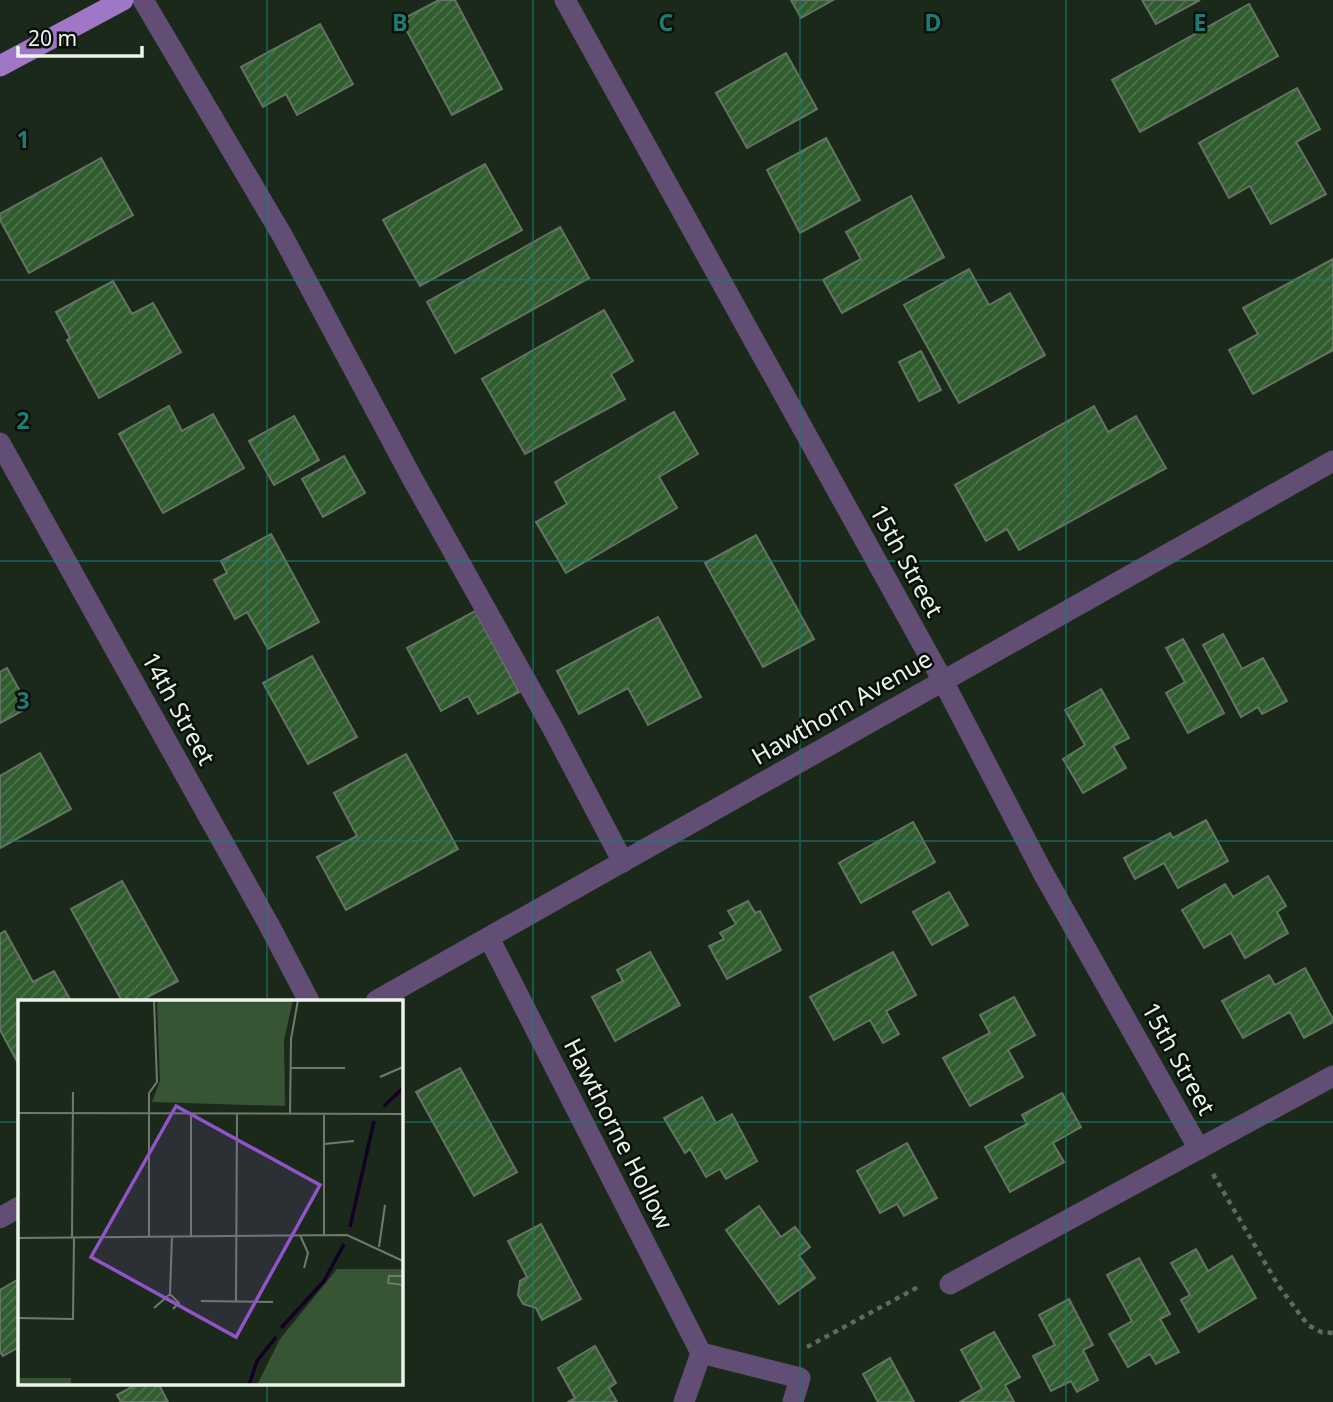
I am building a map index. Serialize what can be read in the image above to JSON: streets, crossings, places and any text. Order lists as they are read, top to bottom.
{
  "streets": {
    "street": [
      "15th Street",
      "Hawthorn Avenue",
      "14th Street",
      "Hawthorne Hollow"
    ]
  },
  "crossings": [
    ["15th Street", "Hawthorn Avenue"],
    ["Hawthorn Avenue", "Hawthorne Hollow"]
  ],
  "scale_bar": "20 m",
  "grid": {
    "columns": [
      "B",
      "C",
      "D",
      "E"
    ],
    "rows": ["1", "2", "3"]
  }
}
